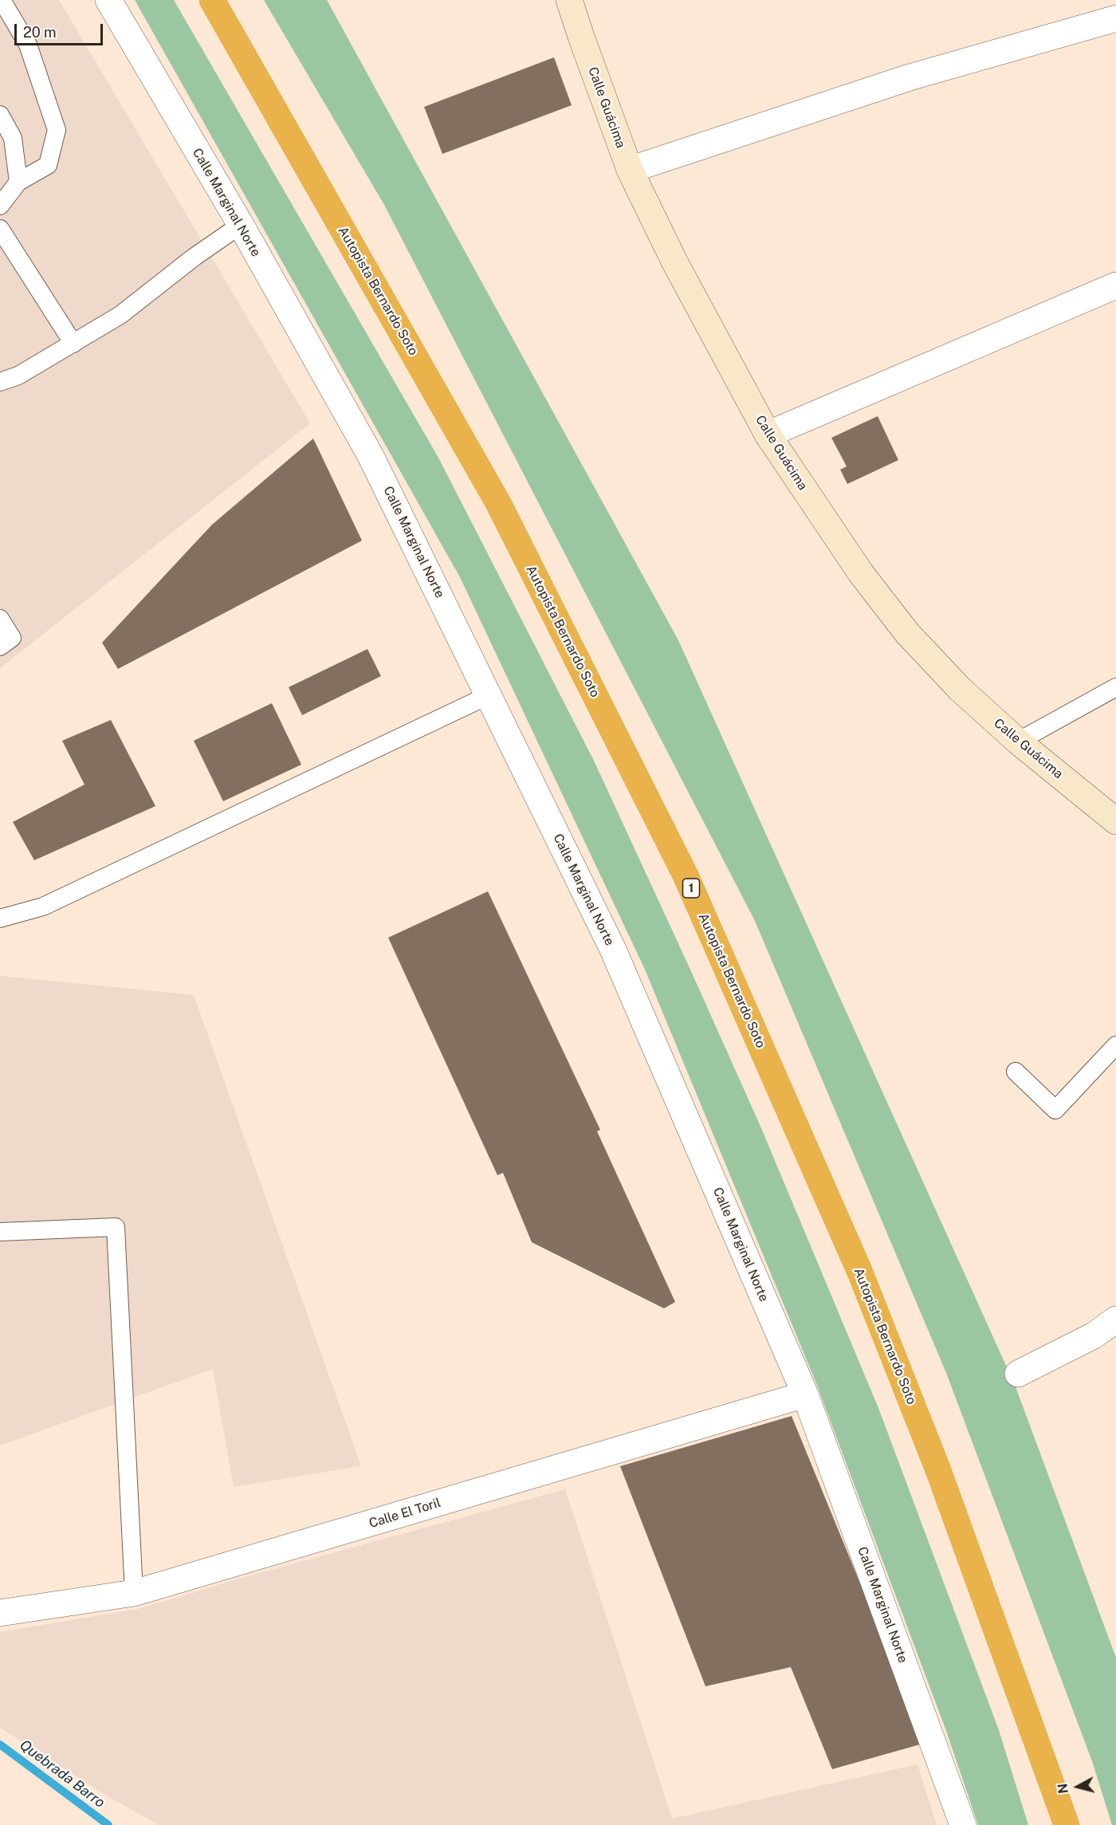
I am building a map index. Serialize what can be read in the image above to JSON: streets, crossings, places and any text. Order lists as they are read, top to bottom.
{
  "streets": {
    "highway": ["Autopista Bernardo Soto", "1"],
    "main road": ["Calle Guácima"],
    "street": ["Calle Marginal Norte", "Calle El Toril"]
  },
  "crossings": [
    ["Calle Marginal Norte", "Calle El Toril"]
  ],
  "water": ["Quebrada Barro"],
  "scale_bar": "20 m",
  "north": "left"
}
